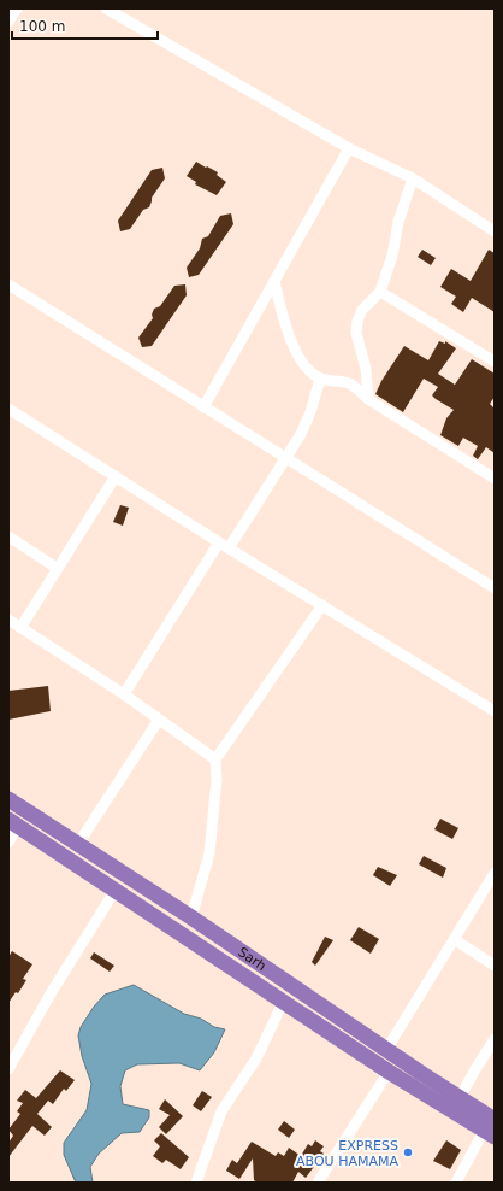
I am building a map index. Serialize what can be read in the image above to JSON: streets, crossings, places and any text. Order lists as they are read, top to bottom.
{
  "streets": {
    "highway": ["Sarh"]
  },
  "places": ["EXPRESS ABOU HAMAMA"],
  "scale_bar": "100 m"
}
